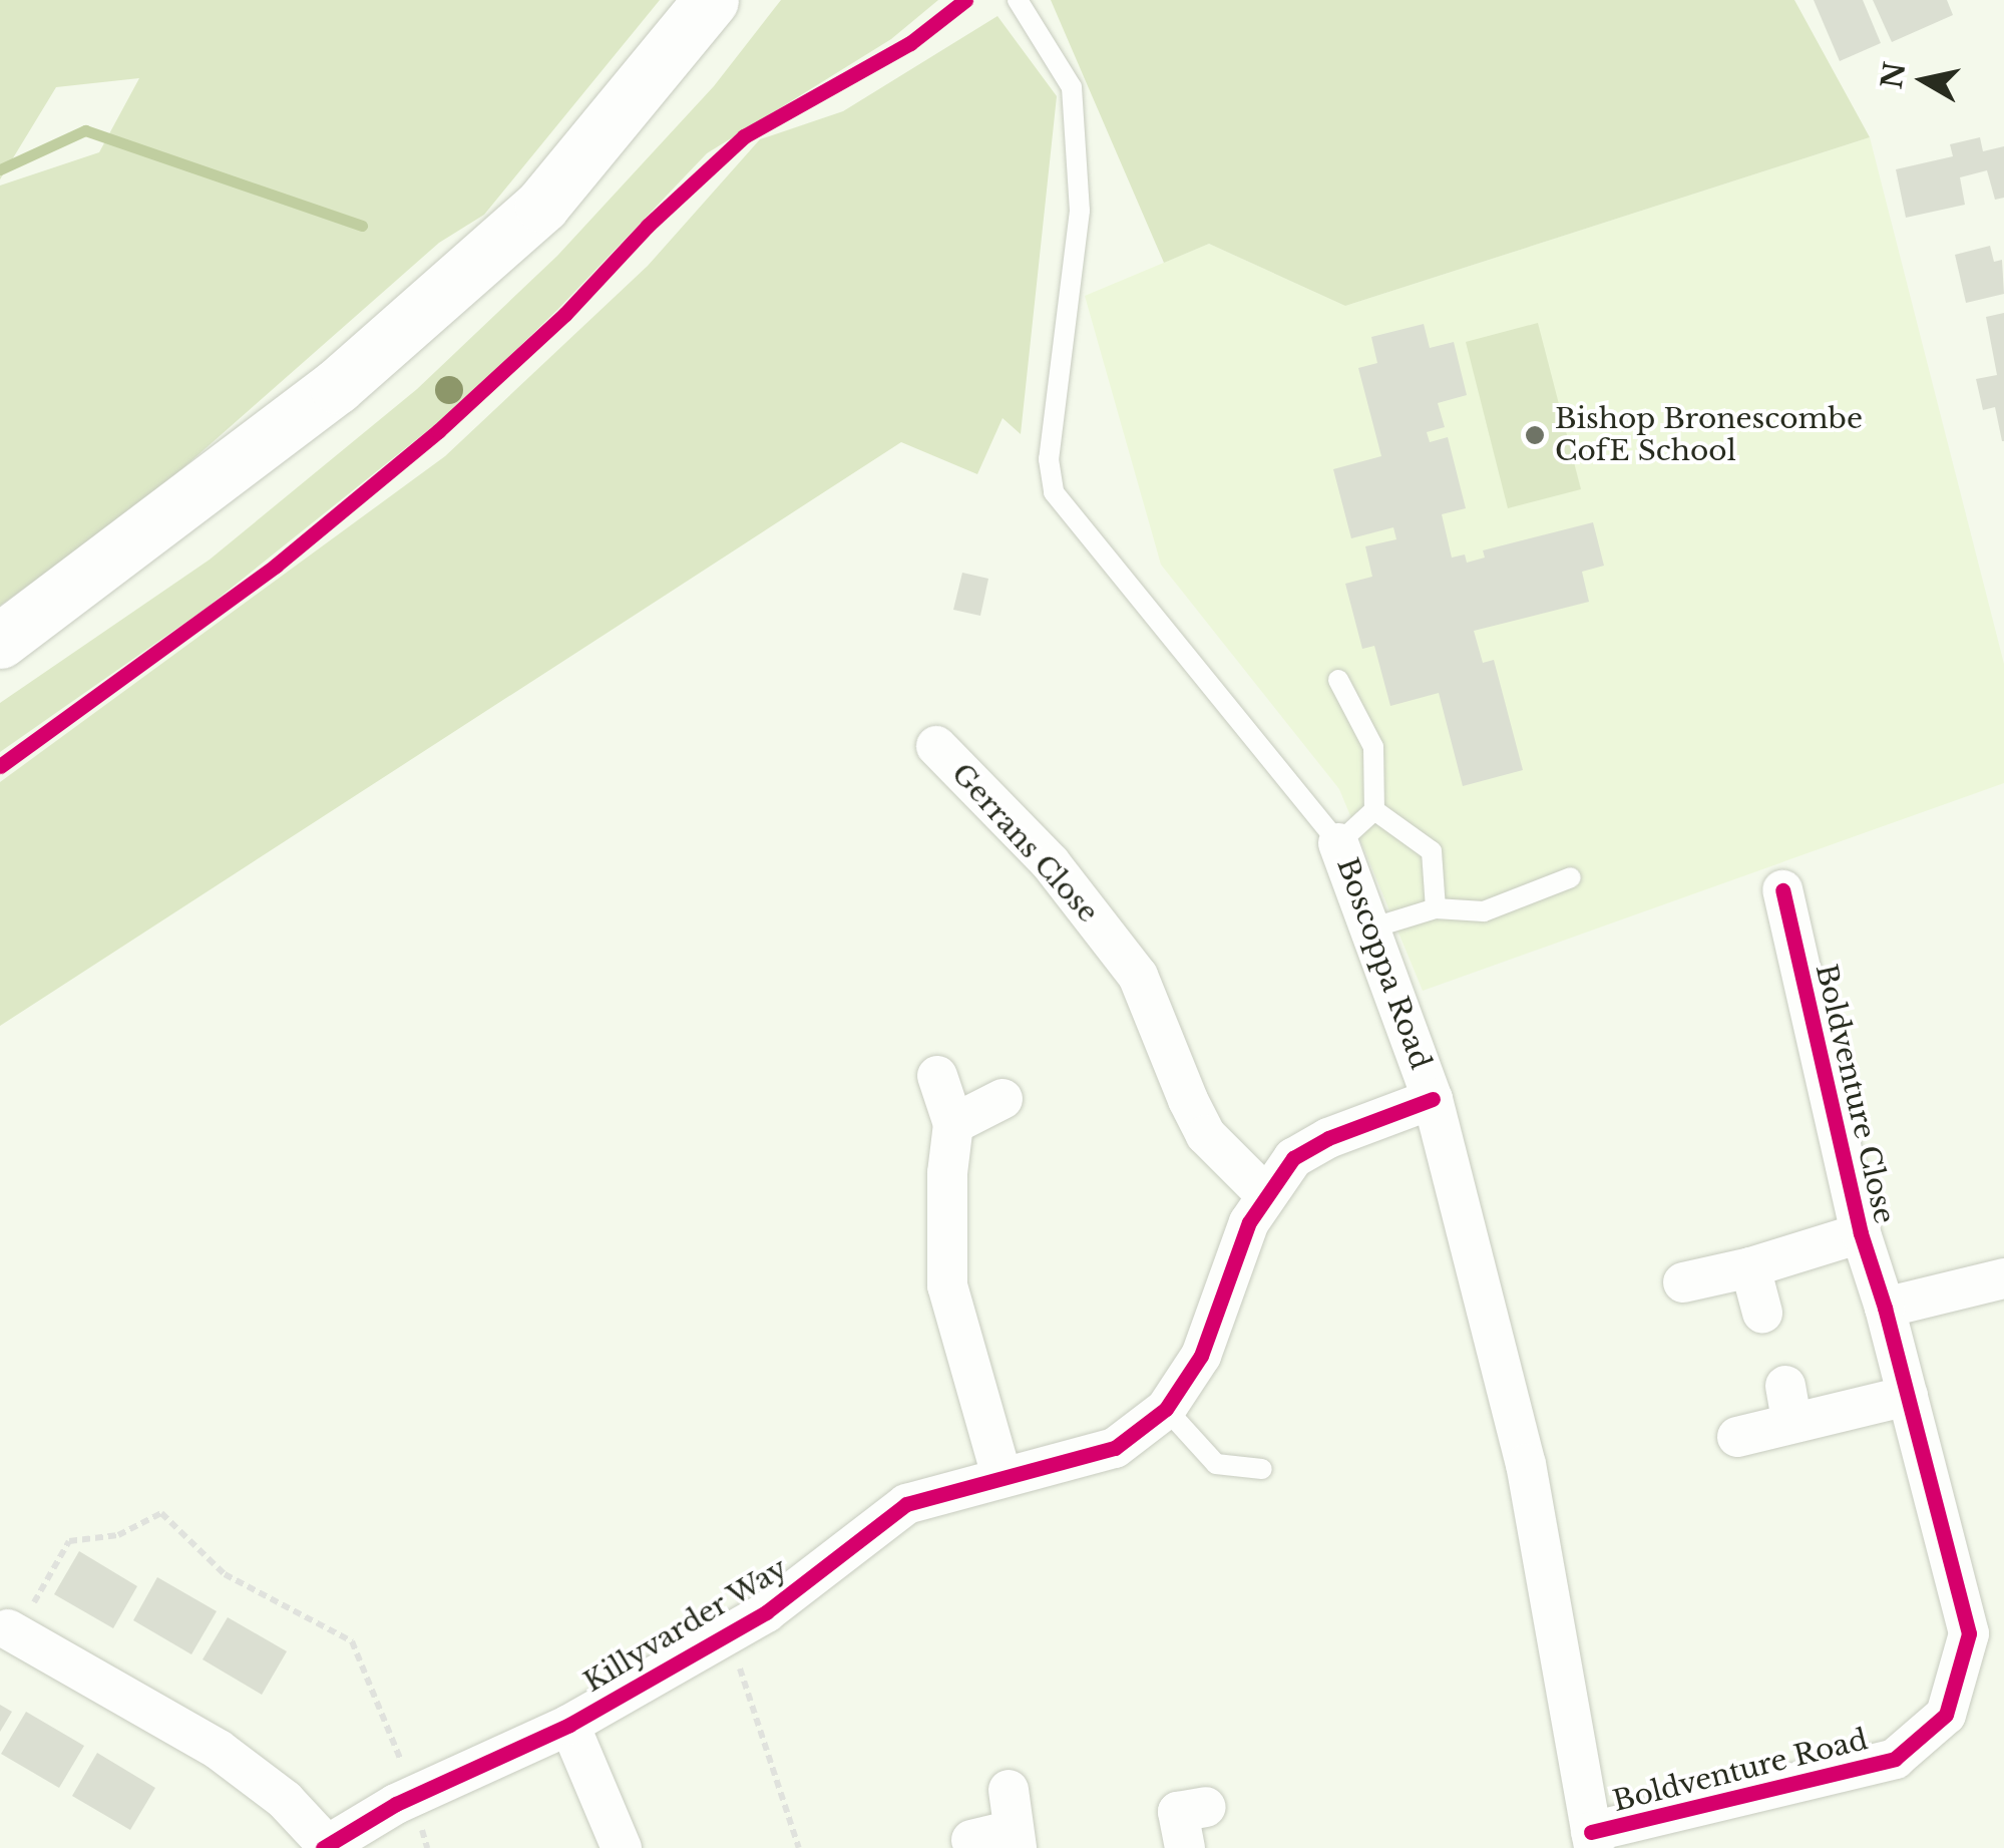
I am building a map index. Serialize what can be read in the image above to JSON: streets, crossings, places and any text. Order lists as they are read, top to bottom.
{
  "streets": {
    "street": [
      "Gerrans Close",
      "Boscoppa Road",
      "Boldventure Close",
      "Killyvarder Way",
      "Boldventure Road"
    ]
  },
  "crossings": [
    ["Gerrans Close", "Killyvarder Way"],
    ["Boscoppa Road", "Killyvarder Way"],
    ["Boscoppa Road", "Boldventure Road"],
    ["Boldventure Close", "Boldventure Road"]
  ],
  "places": ["Bishop Bronescombe CofE School"],
  "north": "left"
}
